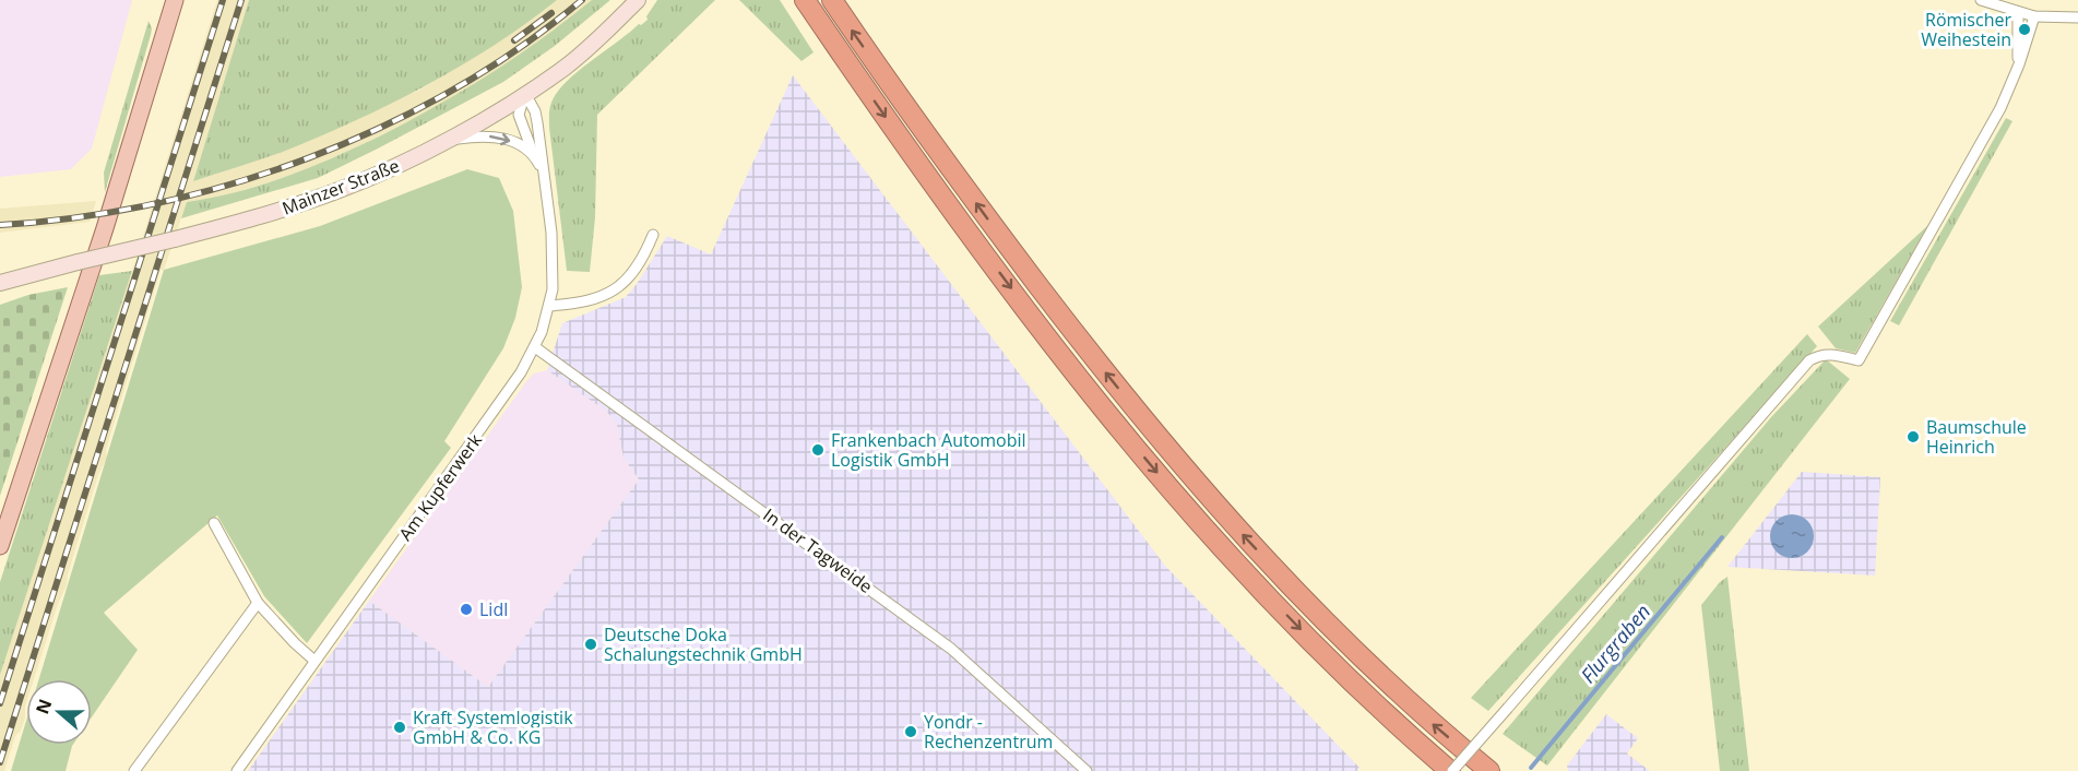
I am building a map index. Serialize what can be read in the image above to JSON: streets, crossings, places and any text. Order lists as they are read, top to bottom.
{
  "streets": {
    "main road": ["Mainzer Straße"],
    "street": ["Am Kupferwerk", "In der Tagweide"]
  },
  "crossings": [
    ["Mainzer Straße", "Am Kupferwerk"],
    ["Am Kupferwerk", "In der Tagweide"]
  ],
  "water": ["Flurgraben"],
  "places": [
    "Römischer Weihestein",
    "Baumschule Heinrich",
    "Frankenbach Automobil Logistik GmbH",
    "Lidl",
    "Deutsche Doka Schalungstechnik GmbH",
    "Kraft Systemlogistik GmbH & Co. KG",
    "Yondr - Rechenzentrum"
  ],
  "north": "left"
}
